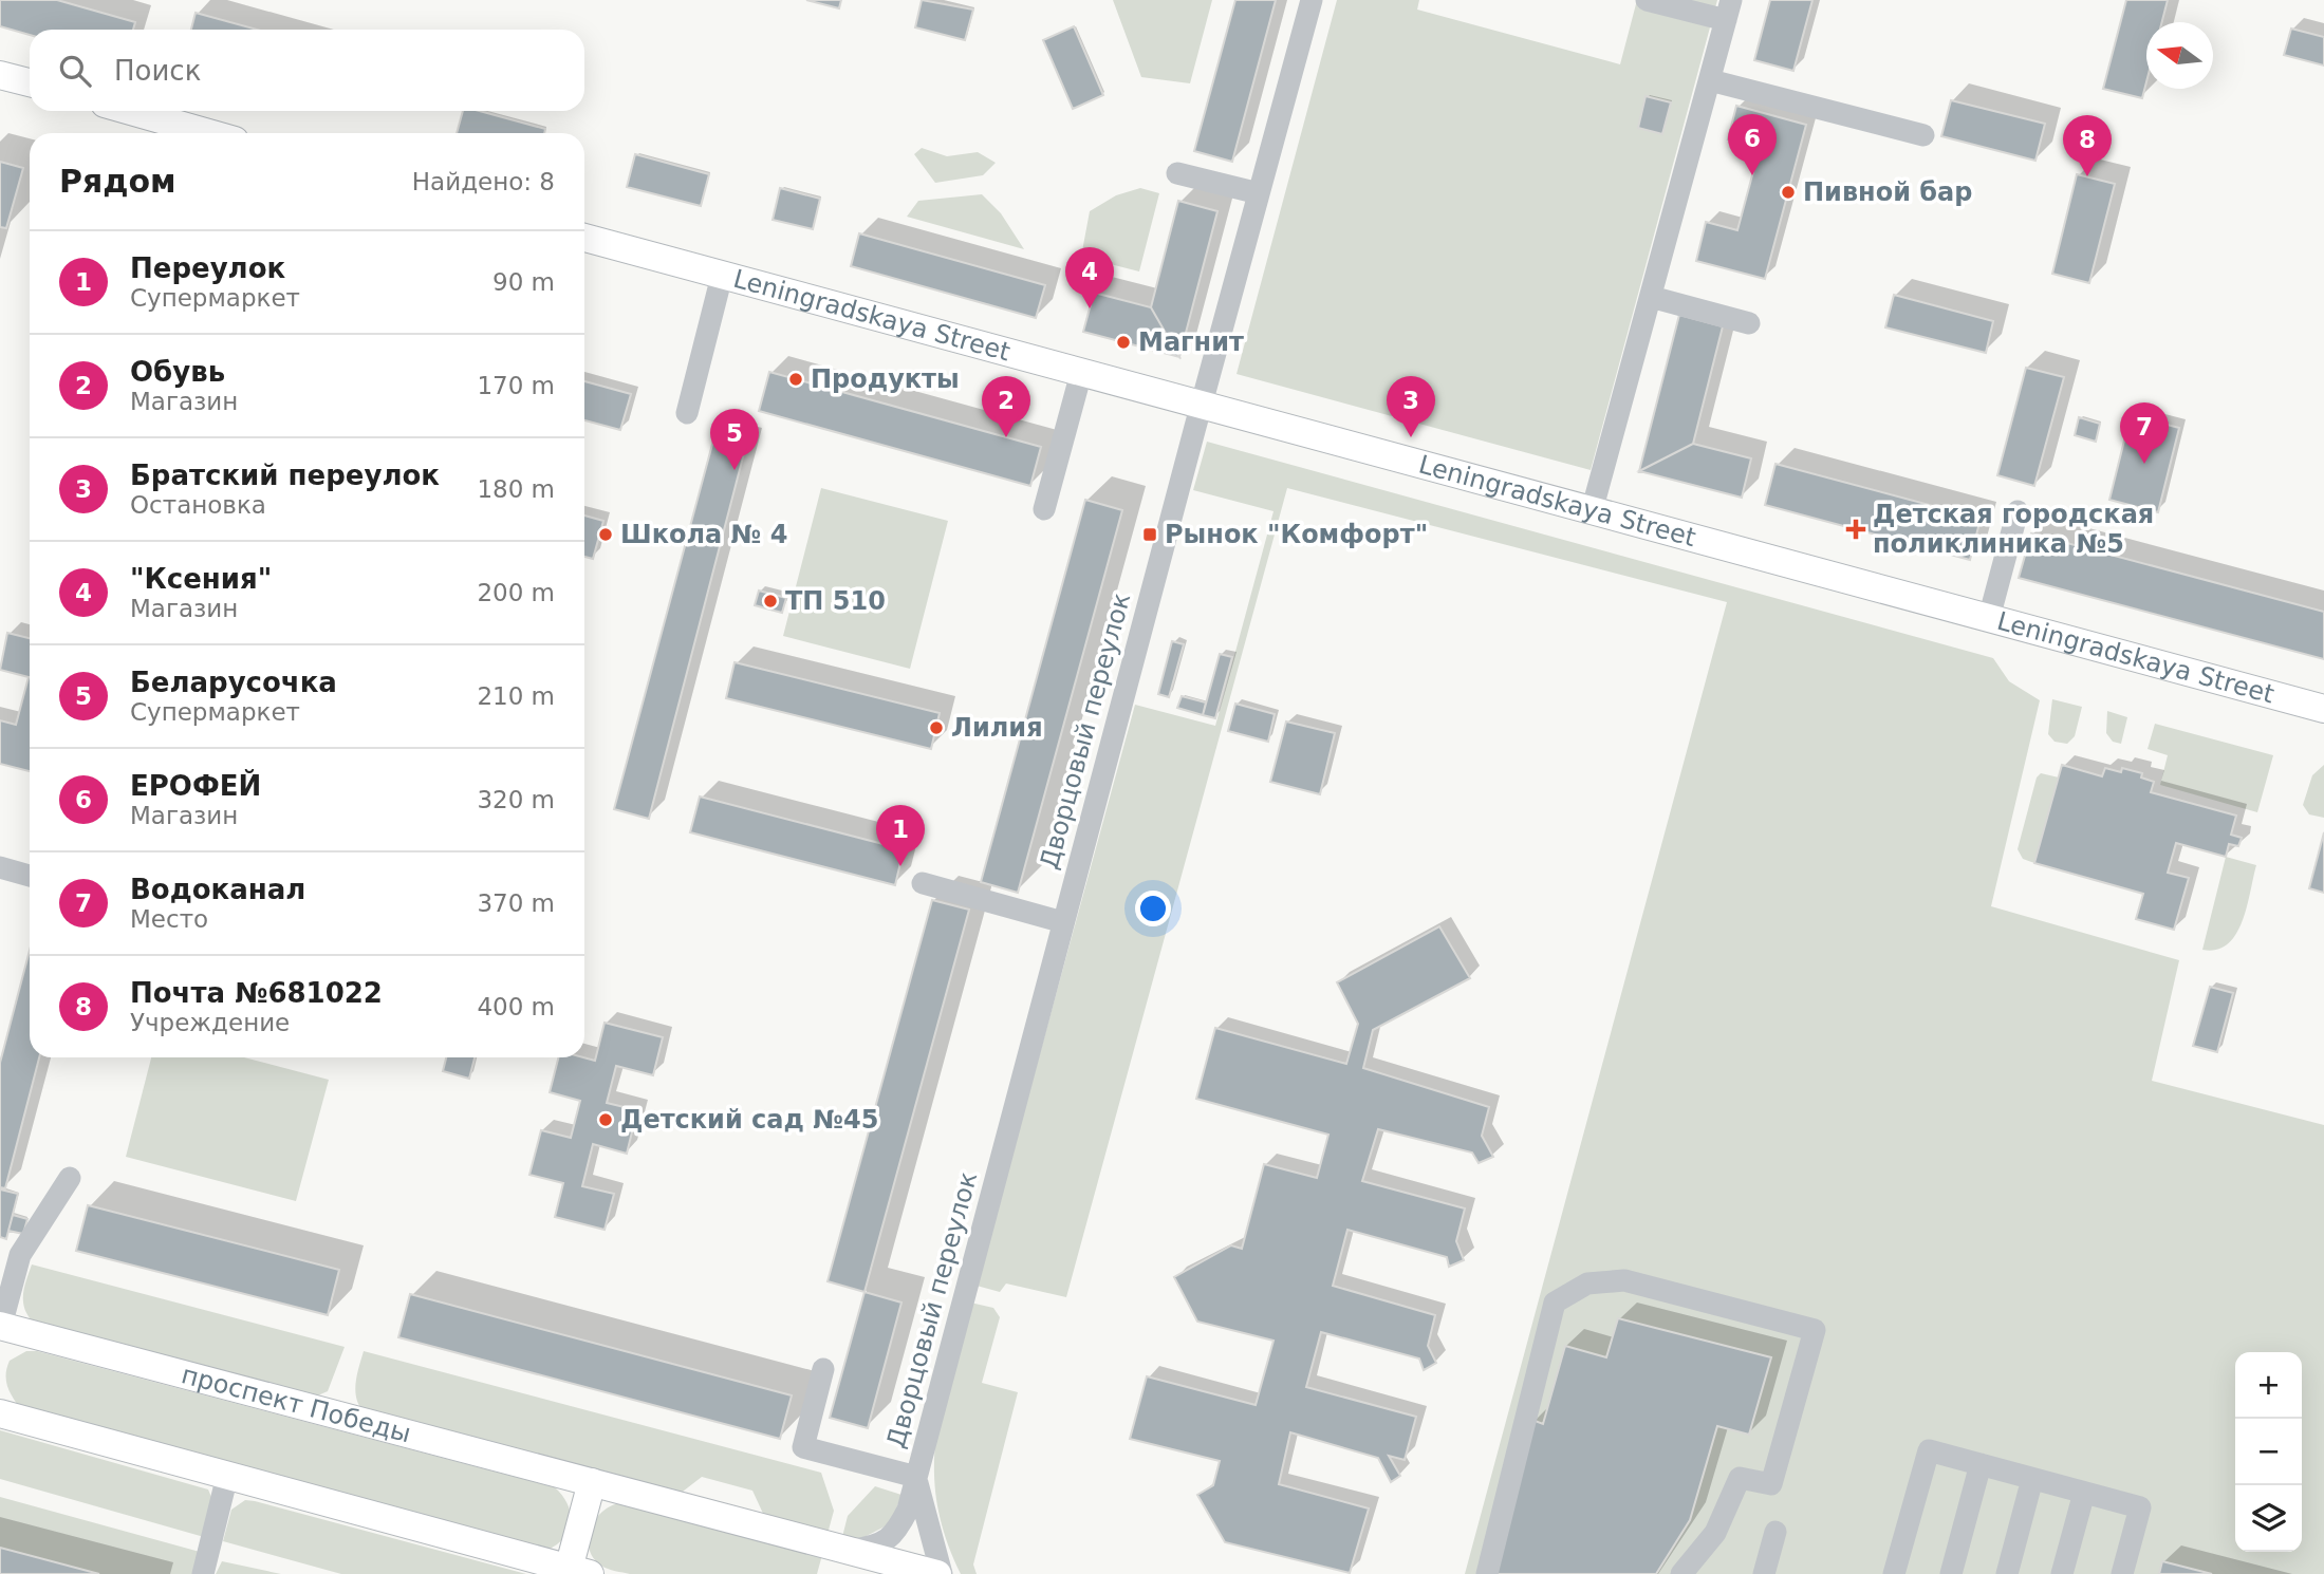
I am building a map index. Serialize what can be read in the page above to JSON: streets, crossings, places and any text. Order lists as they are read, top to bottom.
{
  "streets": {
    "main road": ["Leningradskaya Street", "проспект Победы"],
    "street": ["Дворцовый переулок"]
  },
  "crossings": [
    ["Leningradskaya Street", "Дворцовый переулок"],
    ["Дворцовый переулок", "проспект Победы"]
  ],
  "places": {
    "other": [
      "Пивной бар",
      "Магнит",
      "Продукты",
      "Школа № 4",
      "ТП 510",
      "Лилия",
      "Детский сад №45"
    ],
    "health": ["Детская городская поликлиника №5"],
    "transit": ["Рынок \"Комфорт\""]
  },
  "north": "left",
  "page": {
    "search": "Поиск",
    "pins": [
      "6",
      "8",
      "4",
      "2",
      "3",
      "7",
      "5",
      "1"
    ],
    "heading": ["Рядом", "Найдено: 8"],
    "list": [
      {
        "mark": "1",
        "name": "Переулок",
        "note": "Супермаркет",
        "value": "90 m"
      },
      {
        "mark": "2",
        "name": "Обувь",
        "note": "Магазин",
        "value": "170 m"
      },
      {
        "mark": "3",
        "name": "Братский переулок",
        "note": "Остановка",
        "value": "180 m"
      },
      {
        "mark": "4",
        "name": "\"Ксения\"",
        "note": "Магазин",
        "value": "200 m"
      },
      {
        "mark": "5",
        "name": "Беларусочка",
        "note": "Супермаркет",
        "value": "210 m"
      },
      {
        "mark": "6",
        "name": "ЕРОФЕЙ",
        "note": "Магазин",
        "value": "320 m"
      },
      {
        "mark": "7",
        "name": "Водоканал",
        "note": "Место",
        "value": "370 m"
      },
      {
        "mark": "8",
        "name": "Почта №681022",
        "note": "Учреждение",
        "value": "400 m"
      }
    ],
    "map_buttons": ["+", "−"]
  }
}
